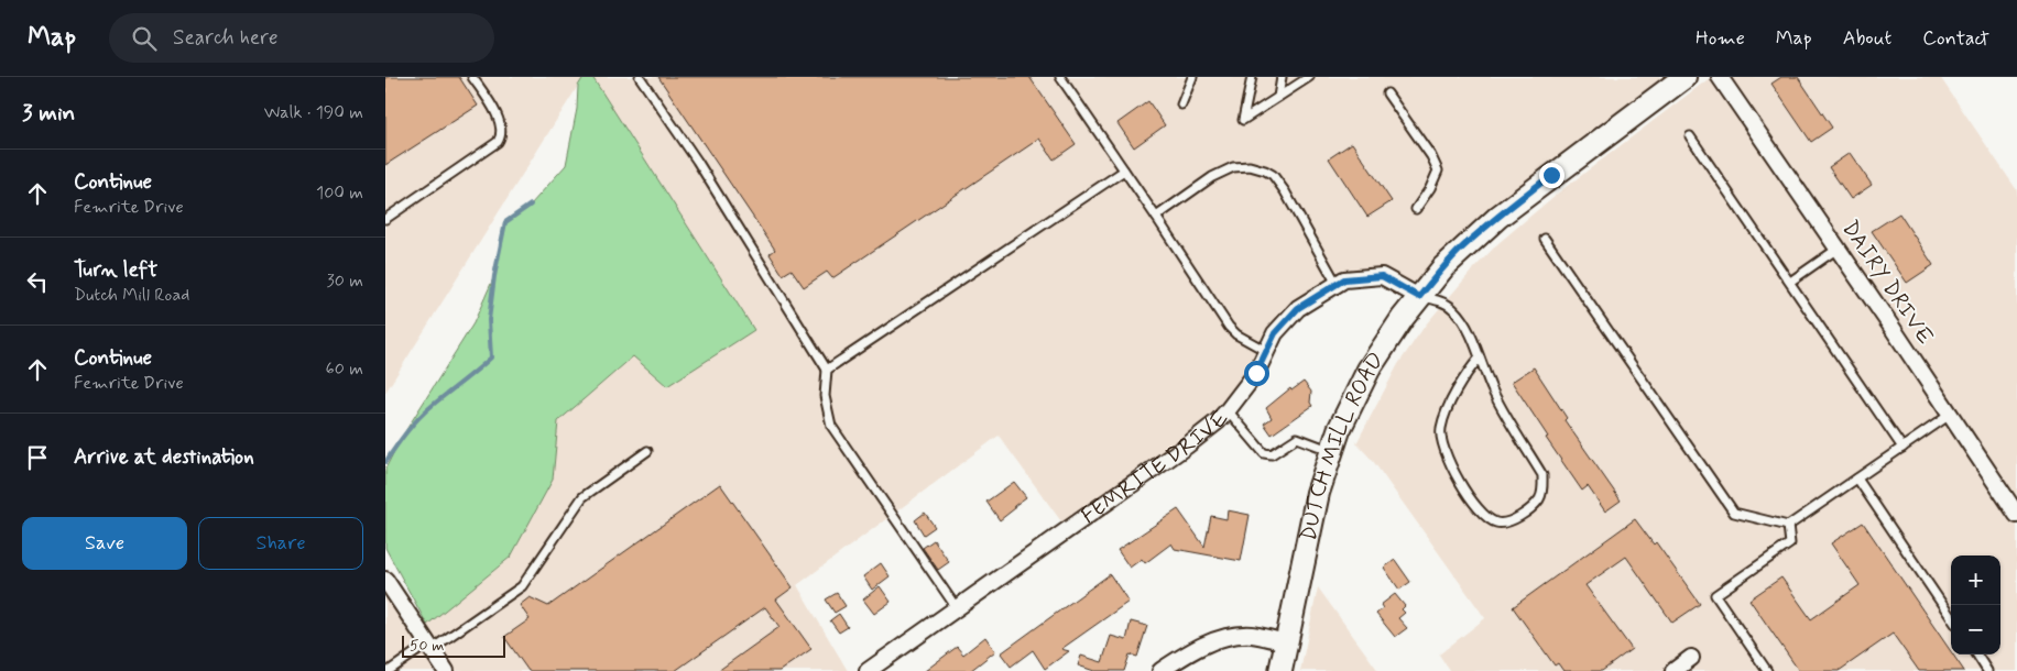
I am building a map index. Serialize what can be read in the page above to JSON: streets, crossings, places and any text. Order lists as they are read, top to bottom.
{
  "streets": {
    "street": ["DAIRY DRIVE", "DUTCH MILL ROAD", "FEMRITE DRIVE"]
  },
  "crossings": [
    ["DUTCH MILL ROAD", "FEMRITE DRIVE"]
  ],
  "scale_bar": "50 m",
  "page": {
    "header": "Map",
    "search": "Search here",
    "nav": [
      "Home",
      "Map",
      "About",
      "Contact"
    ],
    "heading": ["3 min", "Walk · 190 m"],
    "list": [
      ["Continue", "Femrite Drive", "100 m"],
      ["Turn left", "Dutch Mill Road", "30 m"],
      ["Continue", "Femrite Drive", "60 m"],
      "Arrive at destination"
    ],
    "buttons": ["Save", "Share"],
    "map_buttons": ["+", "−"],
    "scale": "50 m"
  }
}
